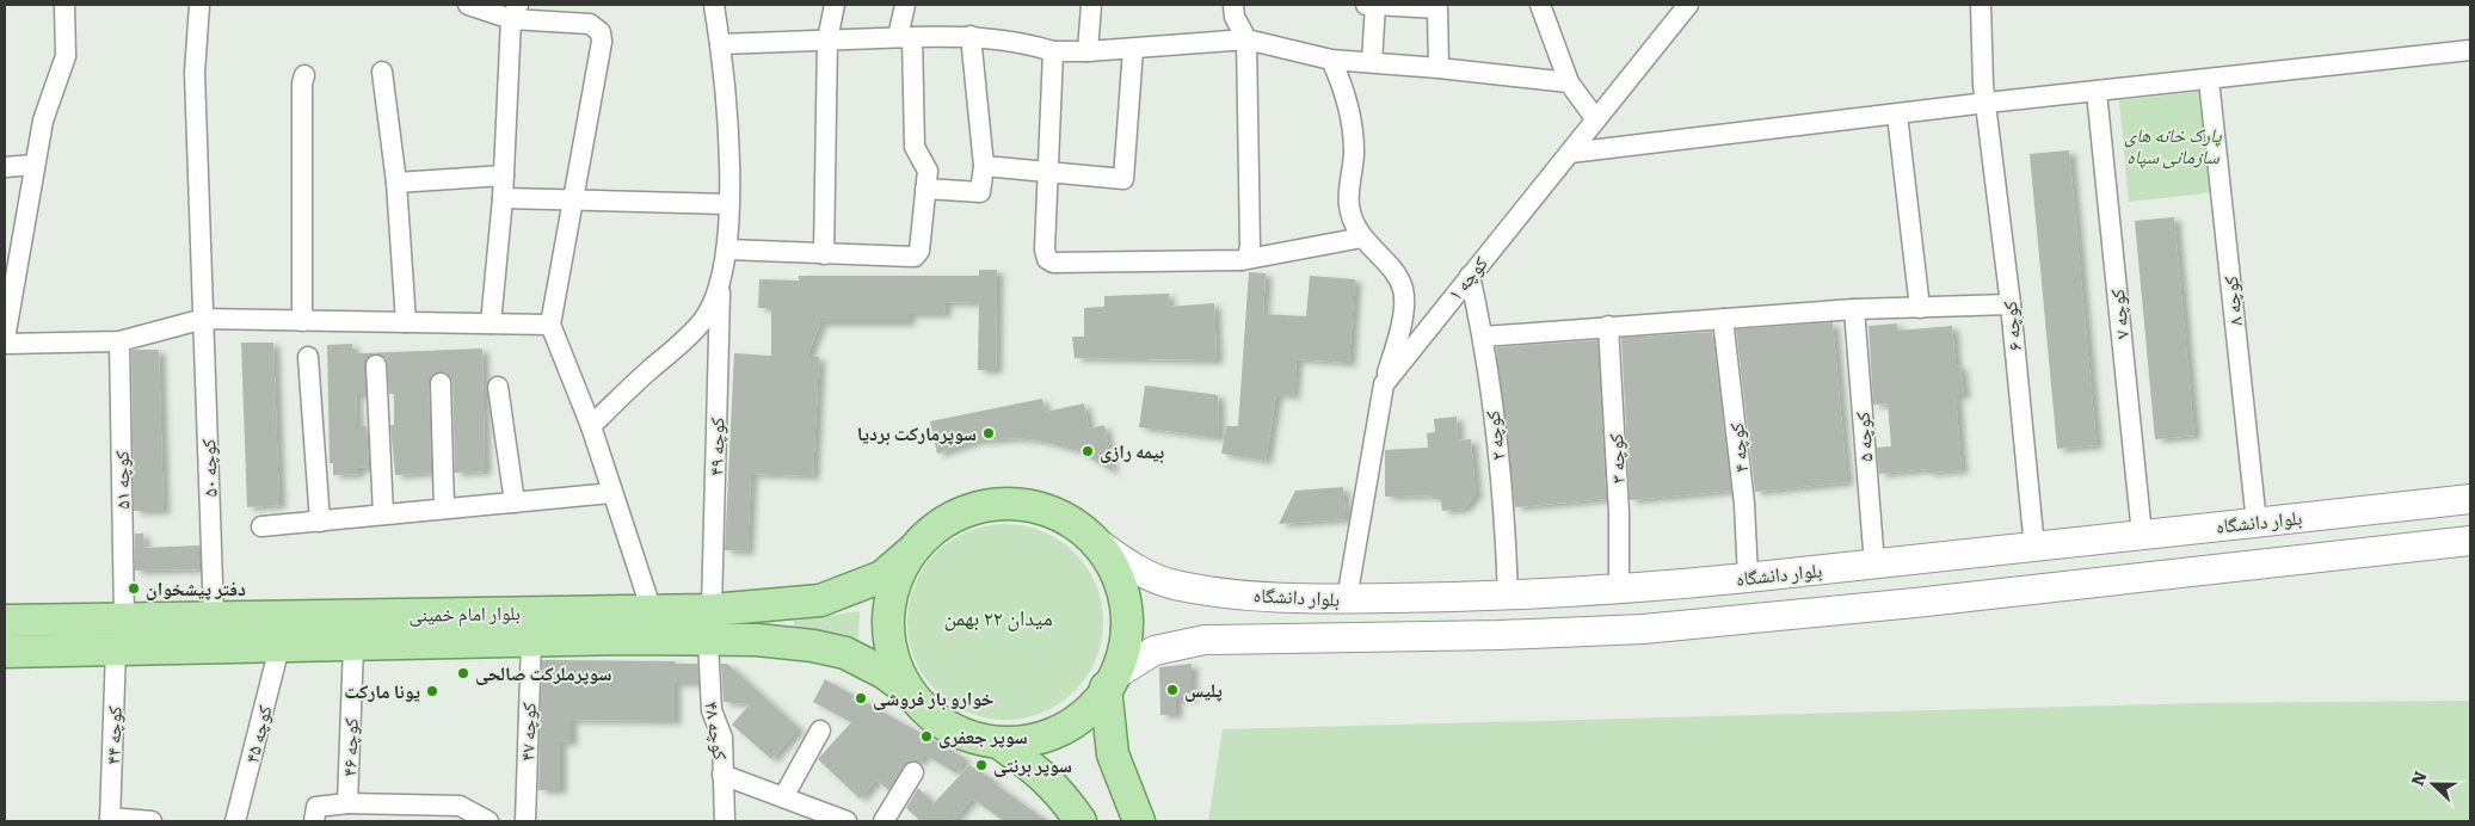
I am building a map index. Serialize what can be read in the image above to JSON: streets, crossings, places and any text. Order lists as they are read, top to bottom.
{
  "streets": {
    "main road": ["بلوار دانشگاه", "بلوار امام خمینی"],
    "street": [
      "کوچه ۱",
      "کوچه ۸",
      "کوچه ۷",
      "کوچه ۶",
      "کوچه ۲",
      "کوچه ۵",
      "کوچه ۴۹",
      "کوچه ۴",
      "کوچه ۳",
      "کوچه ۵۰",
      "کوچه ۵۱",
      "کوچه ۴۸",
      "کوچه ۴۷",
      "کوچه ۴۵",
      "کوچه ۴۴",
      "کوچه ۴۶"
    ]
  },
  "crossings": [
    ["کوچه ۱", "کوچه ۲"],
    ["کوچه ۱", "بلوار دانشگاه"],
    ["کوچه ۸", "بلوار دانشگاه"],
    ["کوچه ۷", "بلوار دانشگاه"],
    ["کوچه ۶", "بلوار دانشگاه"],
    ["کوچه ۲", "بلوار دانشگاه"],
    ["کوچه ۵", "بلوار دانشگاه"],
    ["کوچه ۴۹", "بلوار امام خمینی"],
    ["کوچه ۴", "بلوار دانشگاه"],
    ["کوچه ۳", "بلوار دانشگاه"],
    ["کوچه ۵۰", "بلوار امام خمینی"],
    ["کوچه ۵۱", "بلوار امام خمینی"],
    ["بلوار امام خمینی", "کوچه ۴۸"],
    ["بلوار امام خمینی", "کوچه ۴۷"],
    ["بلوار امام خمینی", "کوچه ۴۵"],
    ["بلوار امام خمینی", "کوچه ۴۴"],
    ["بلوار امام خمینی", "کوچه ۴۶"]
  ],
  "districts": ["میدان ۲۲ بهمن"],
  "parks": ["پارک خانه های سازمانی سپاه"],
  "places": [
    "سوپرمارکت بردیا",
    "بیمه رازی",
    "دفتر پیشخوان",
    "سوپرملرکت صالحی",
    "پلیس",
    "یونا مارکت",
    "خوارو بار فروشی",
    "سوپر جعفری",
    "سوپر برنتی"
  ],
  "north": "left"
}
